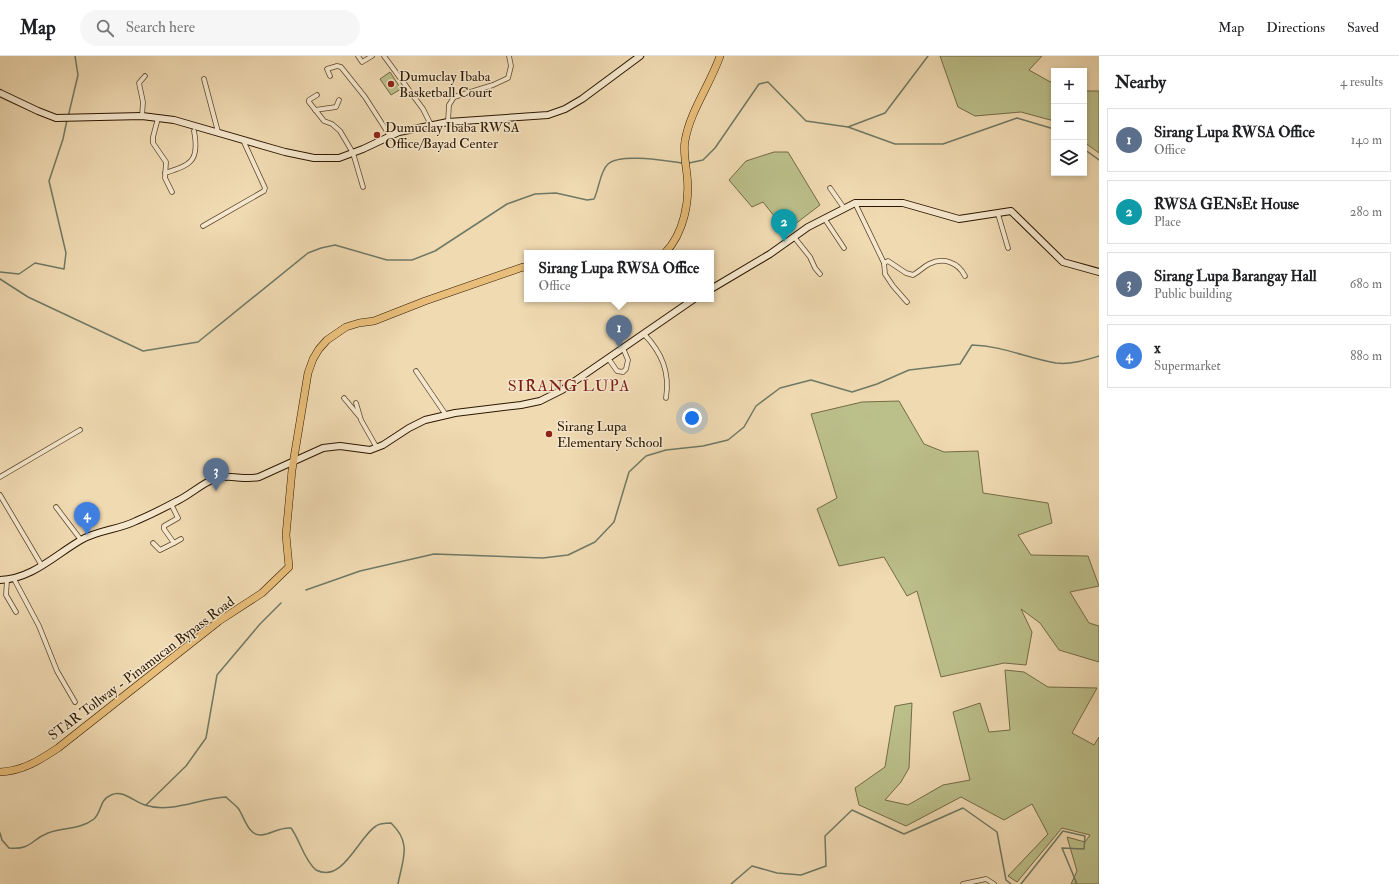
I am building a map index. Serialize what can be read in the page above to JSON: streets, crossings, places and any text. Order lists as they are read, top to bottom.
{
  "streets": {
    "main road": ["STAR Tollway - Pinamucan Bypass Road"]
  },
  "districts": ["SIRANG LUPA"],
  "places": ["Dumuclay Ibaba Basketball Court", "Dumuclay Ibaba RWSA Office/Bayad Center", "Sirang Lupa Elementary School"],
  "page": {
    "header": "Map",
    "search": "Search here",
    "nav": ["Map", "Directions", "Saved"],
    "heading": ["Nearby", "4 results"],
    "map_buttons": ["+", "−"],
    "list": [
      {
        "mark": "1",
        "name": "Sirang Lupa RWSA Office",
        "note": "Office",
        "value": "140 m"
      },
      {
        "mark": "2",
        "name": "RWSA GENsEt House",
        "note": "Place",
        "value": "280 m"
      },
      {
        "mark": "3",
        "name": "Sirang Lupa Barangay Hall",
        "note": "Public building",
        "value": "680 m"
      },
      {
        "mark": "4",
        "name": "x",
        "note": "Supermarket",
        "value": "880 m"
      }
    ],
    "pins": [
      "2",
      "1",
      "3",
      "4"
    ],
    "popup": ["Sirang Lupa RWSA Office", "Office"]
  }
}
